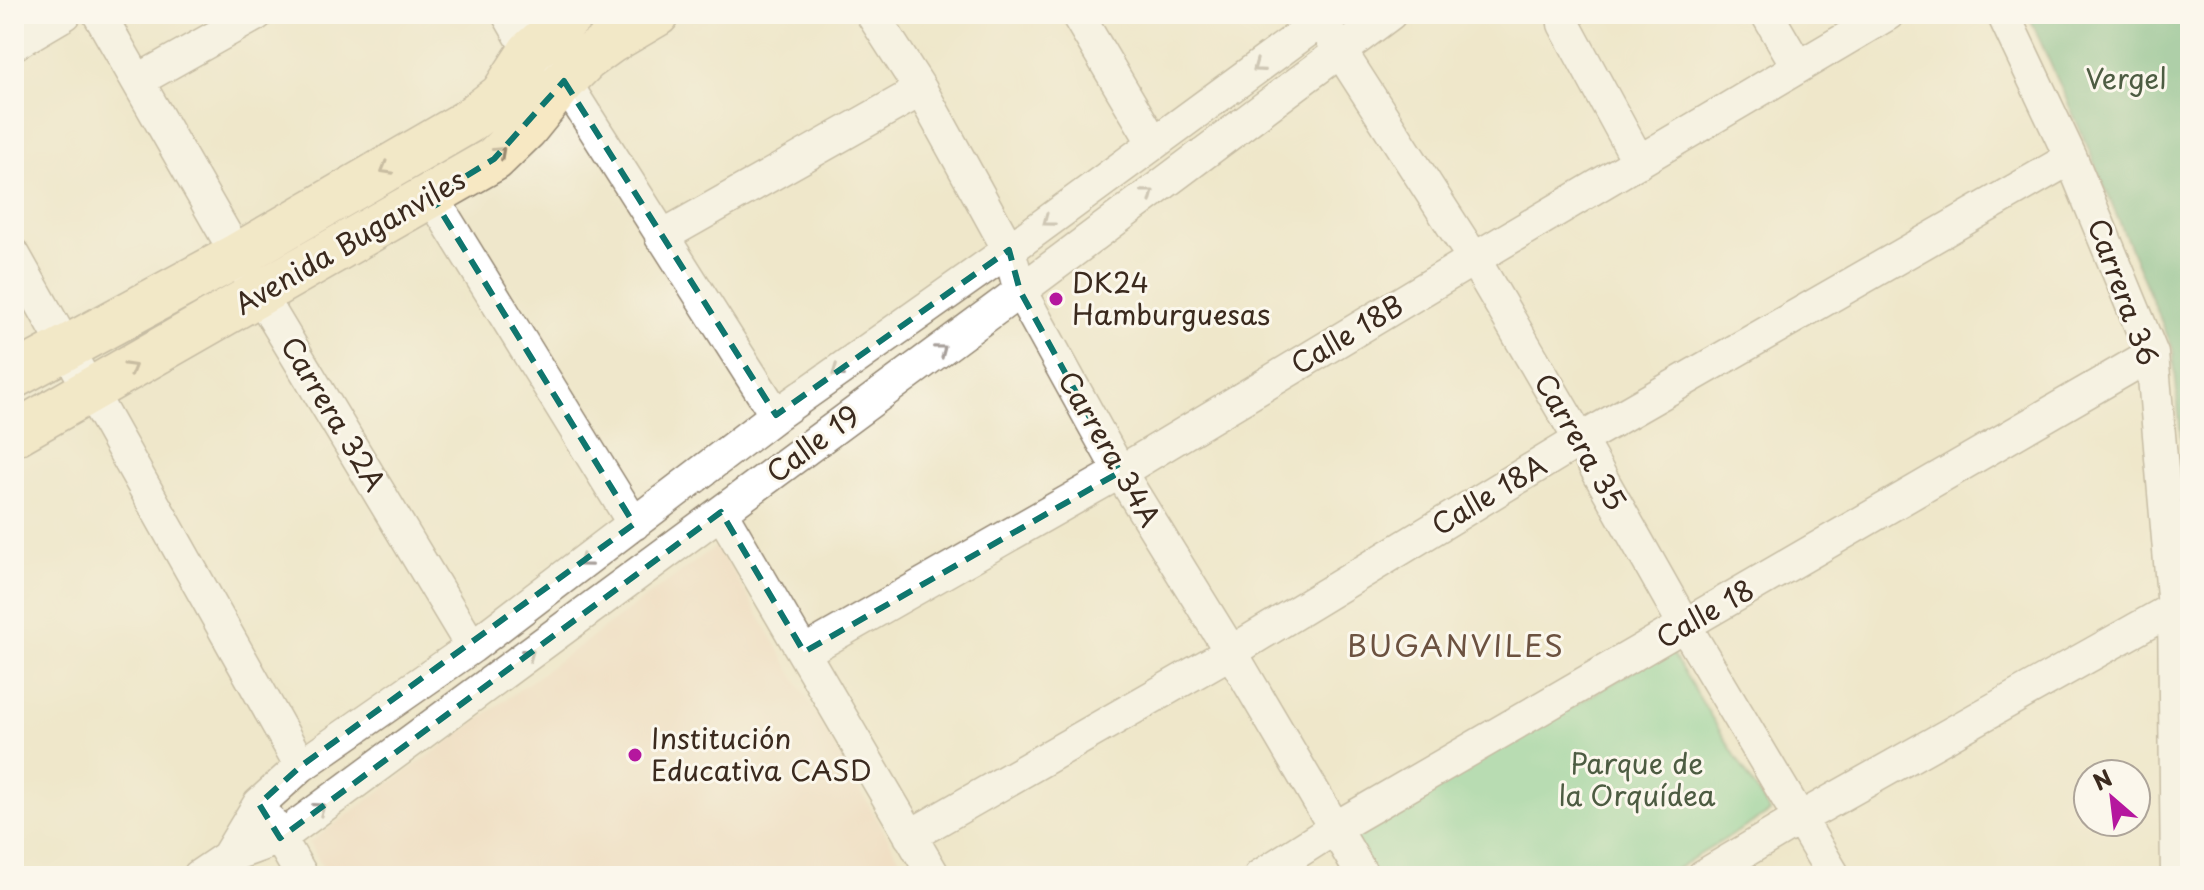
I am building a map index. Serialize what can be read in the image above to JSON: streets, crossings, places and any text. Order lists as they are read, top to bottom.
{
  "streets": {
    "main road": ["Avenida Buganviles"],
    "street": [
      "Carrera 36",
      "Calle 18B",
      "Carrera 32A",
      "Carrera 35",
      "Calle 19",
      "Carrera 34A",
      "Calle 18A",
      "Calle 18"
    ]
  },
  "crossings": [
    ["Avenida Buganviles", "Carrera 32A"],
    ["Carrera 36", "Calle 18A"],
    ["Carrera 36", "Calle 18"],
    ["Calle 18B", "Carrera 35"],
    ["Calle 18B", "Carrera 34A"],
    ["Carrera 32A", "Calle 19"],
    ["Carrera 35", "Calle 19"],
    ["Carrera 35", "Calle 18A"],
    ["Carrera 35", "Calle 18"],
    ["Calle 19", "Carrera 34A"],
    ["Carrera 34A", "Calle 18A"],
    ["Carrera 34A", "Calle 18"]
  ],
  "districts": ["BUGANVILES"],
  "parks": ["Vergel", "Parque de la Orquídea"],
  "places": ["DK24 Hamburguesas", "Institución Educativa CASD"],
  "north": "top left"
}
